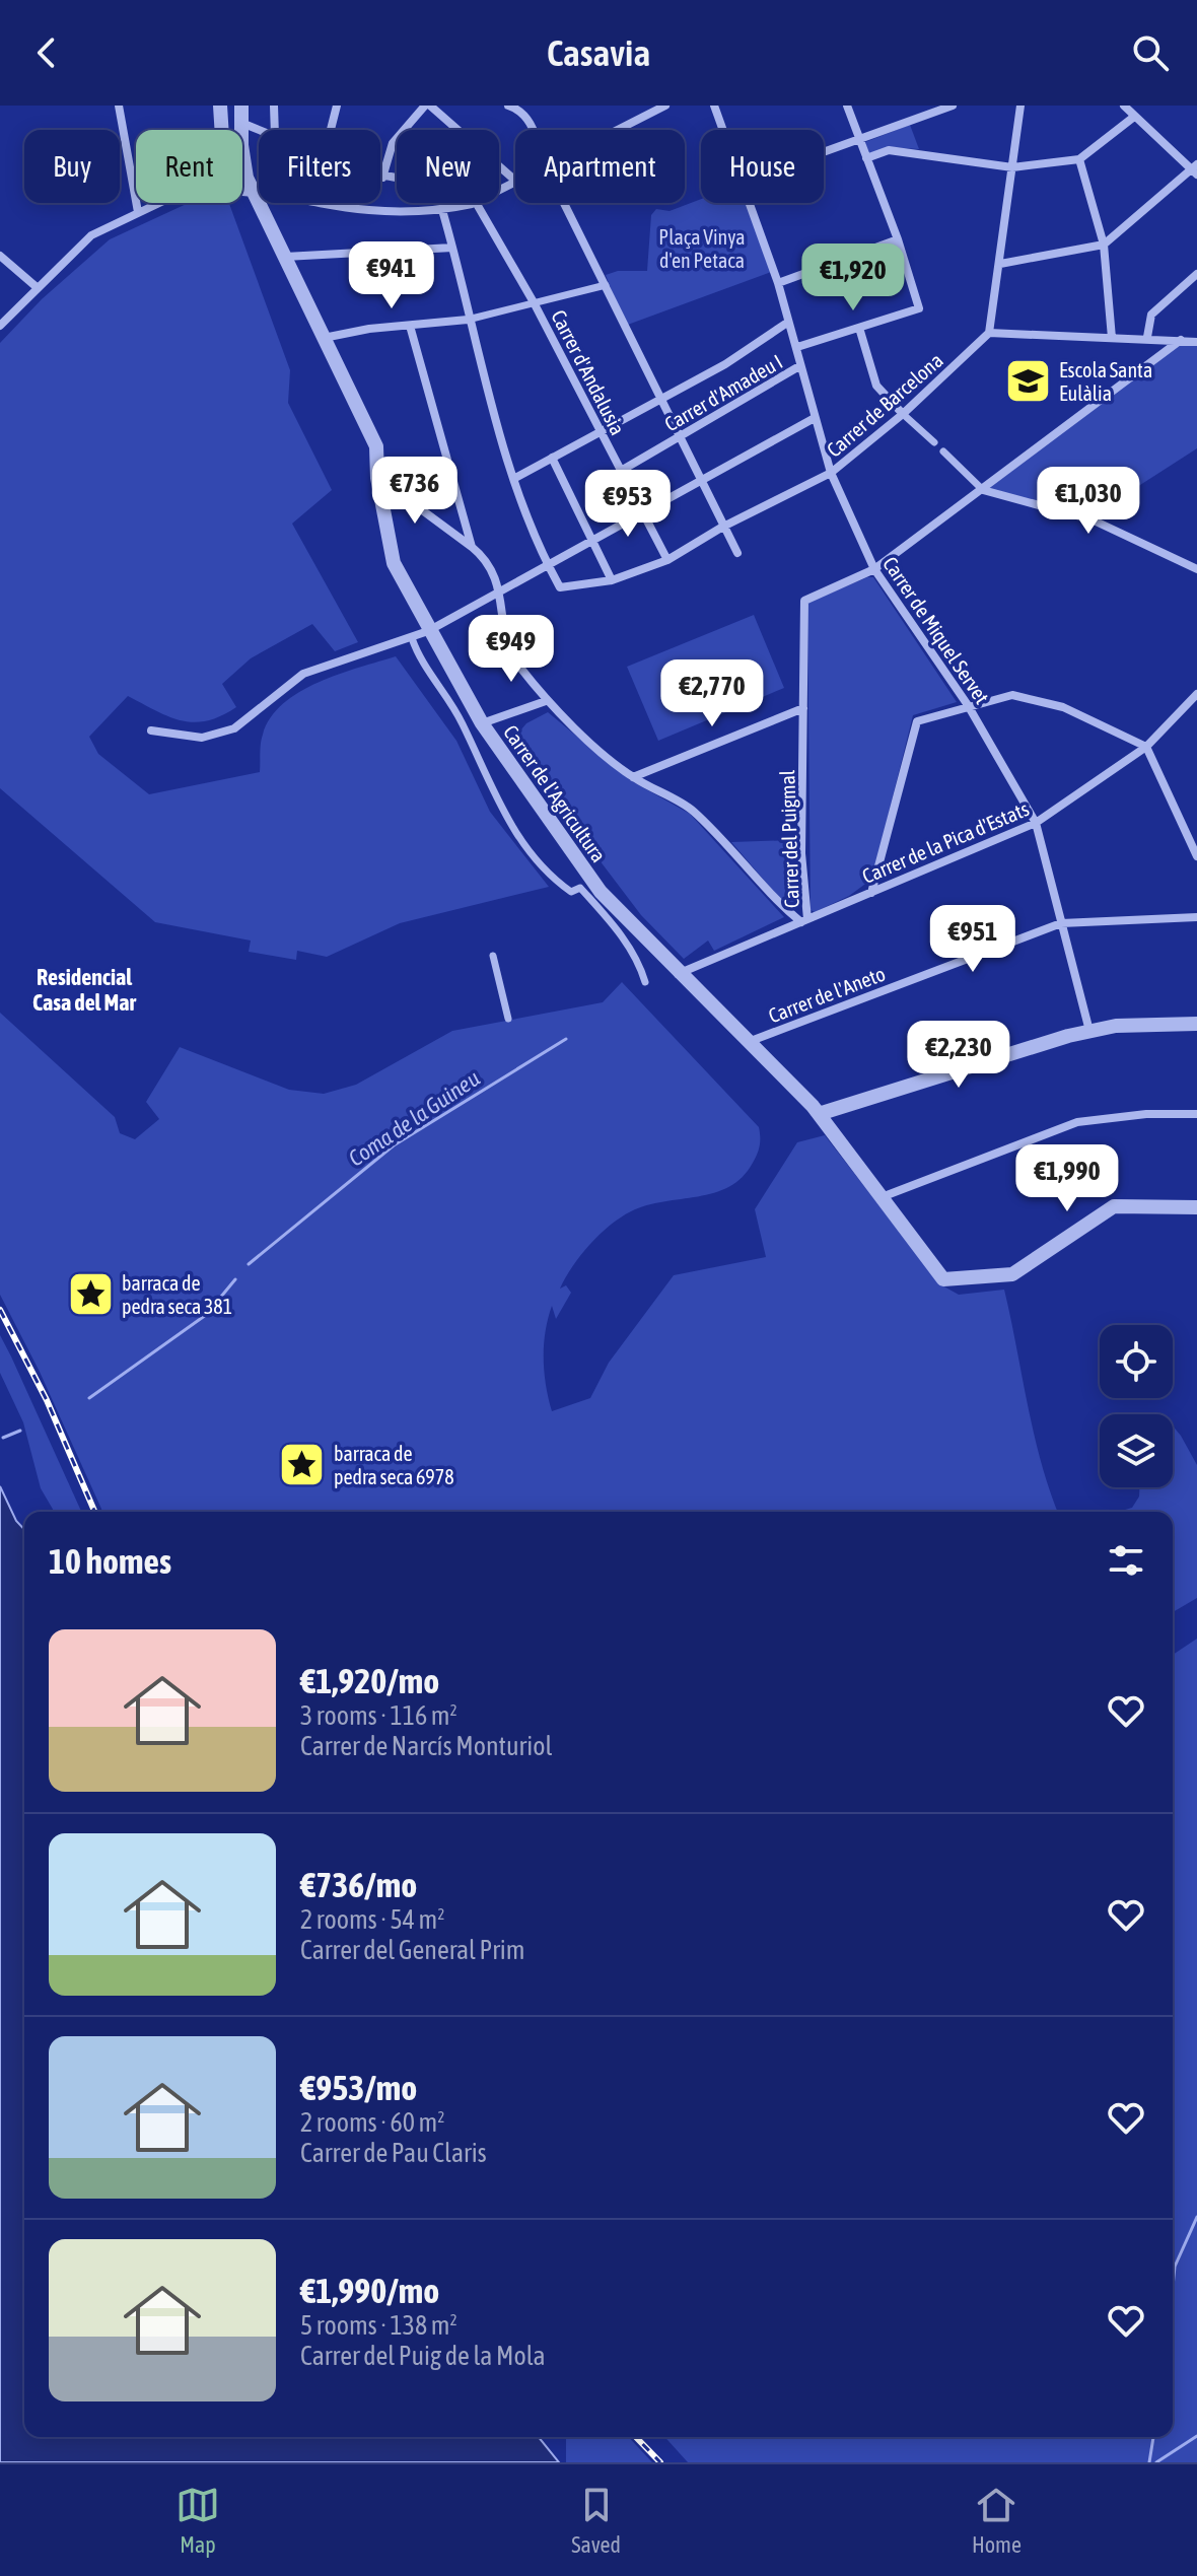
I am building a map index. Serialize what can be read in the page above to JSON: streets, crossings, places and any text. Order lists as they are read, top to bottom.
{
  "streets": {
    "street": [
      "Carrer d'Andalusia",
      "Carrer d'Amadeu I",
      "Carrer de Barcelona",
      "Carrer de Miquel Servet",
      "Carrer de l'Agricultura",
      "Carrer del Puigmal",
      "Carrer de la Pica d'Estats",
      "Carrer de l'Aneto"
    ]
  },
  "crossings": [
    ["Carrer d'Andalusia", "Carrer d'Amadeu I"],
    ["Carrer d'Andalusia", "Carrer de Barcelona"],
    ["Carrer d'Amadeu I", "Carrer de Miquel Servet"],
    ["Carrer de Barcelona", "Carrer de Miquel Servet"],
    ["Carrer de Miquel Servet", "Carrer del Puigmal"],
    ["Carrer de Miquel Servet", "Carrer de la Pica d'Estats"],
    ["Carrer de Miquel Servet", "Carrer de l'Aneto"],
    ["Carrer de l'Agricultura", "Carrer de la Pica d'Estats"],
    ["Carrer de l'Agricultura", "Carrer de l'Aneto"],
    ["Carrer del Puigmal", "Carrer de la Pica d'Estats"]
  ],
  "districts": ["Residencial Casa del Mar"],
  "water": ["Coma de la Guineu"],
  "parks": ["Plaça Vinya d'en Petaca"],
  "places": {
    "school or university": ["Escola Santa Eulàlia"],
    "place": ["barraca de pedra seca 381", "barraca de pedra seca 6978"]
  },
  "page": {
    "header": "Casavia",
    "chip": [
      "Buy",
      "Rent",
      "Filters",
      "New",
      "Apartment",
      "House"
    ],
    "price": [
      "€941",
      "€1,920",
      "€736",
      "€1,030",
      "€953",
      "€949",
      "€2,770",
      "€951",
      "€2,230",
      "€1,990"
    ],
    "heading": "10 homes",
    "list": [
      {
        "name": "€1,920/mo",
        "note": "3 rooms · 116 m² · Carrer de Narcís Monturiol"
      },
      {
        "name": "€736/mo",
        "note": "2 rooms · 54 m² · Carrer del General Prim"
      },
      {
        "name": "€953/mo",
        "note": "2 rooms · 60 m² · Carrer de Pau Claris"
      },
      {
        "name": "€1,990/mo",
        "note": "5 rooms · 138 m² · Carrer del Puig de la Mola"
      }
    ],
    "tabs": ["Map", "Saved", "Home"]
  }
}
